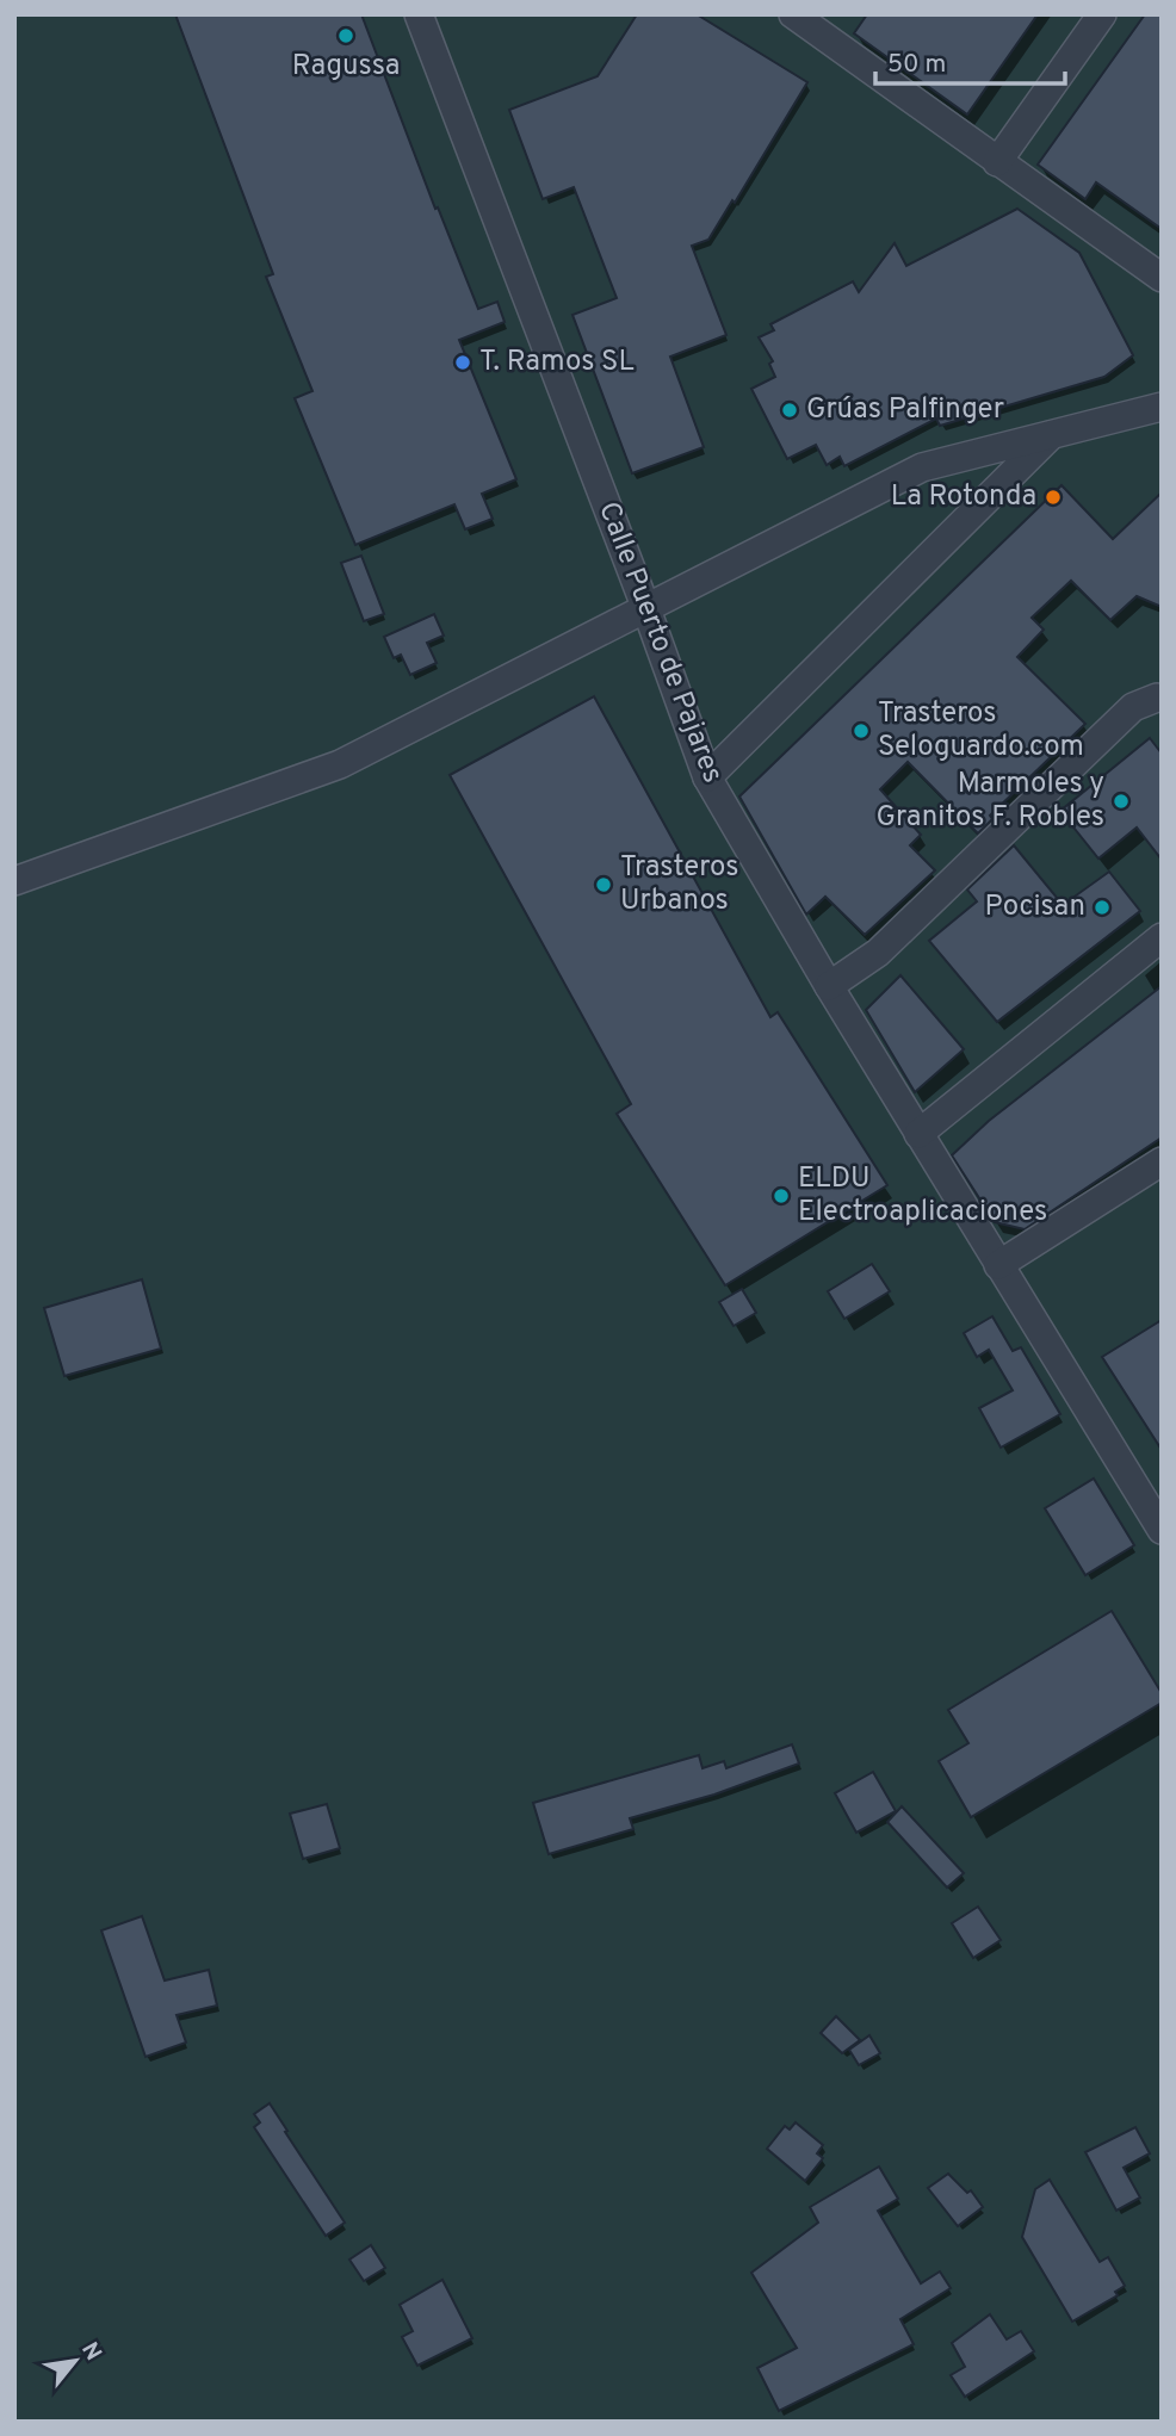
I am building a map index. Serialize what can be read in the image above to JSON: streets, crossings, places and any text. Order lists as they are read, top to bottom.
{
  "streets": {
    "street": ["Calle Puerto de Pajares"]
  },
  "places": [
    "Ragussa",
    "T. Ramos SL",
    "Grúas Palfinger",
    "La Rotonda",
    "Trasteros Seloguardo.com",
    "Marmoles y Granitos F. Robles",
    "Trasteros Urbanos",
    "Pocisan",
    "ELDU Electroaplicaciones"
  ],
  "scale_bar": "50 m",
  "north": "top right"
}
